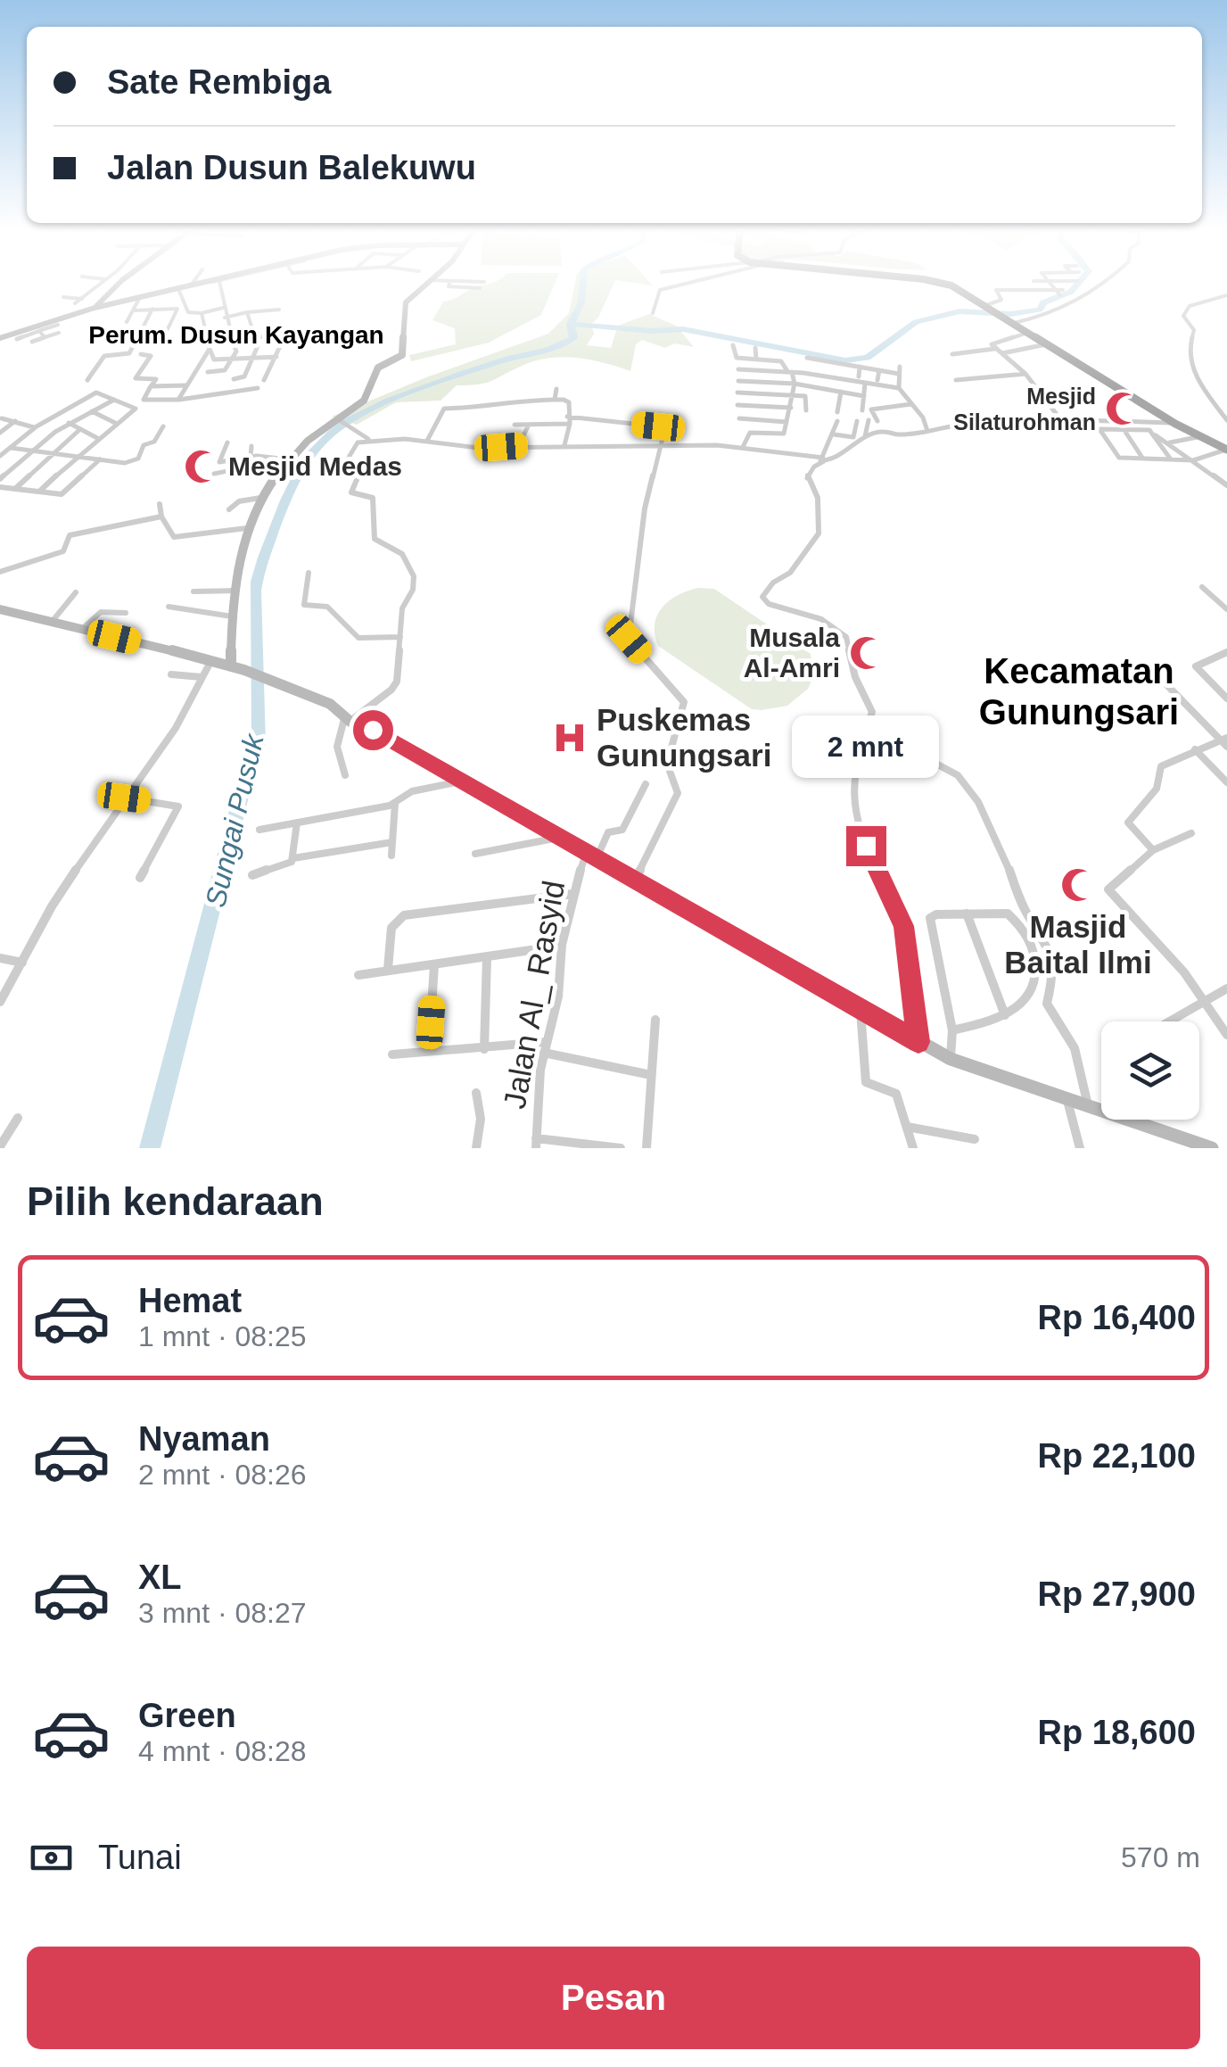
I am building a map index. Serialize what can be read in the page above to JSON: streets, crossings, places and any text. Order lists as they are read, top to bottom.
{
  "streets": {
    "street": ["Jalan Al_ Rasyid"]
  },
  "districts": ["Perum. Dusun Kayangan", "Kecamatan Gunungsari"],
  "water": ["Sungai Pusuk"],
  "places": {
    "mosque": [
      "Mesjid Silaturohman",
      "Mesjid Medas",
      "Musala Al-Amri",
      "Masjid Baital Ilmi"
    ],
    "hospital": ["Puskemas Gunungsari"]
  },
  "page": {
    "banner": ["Sate Rembiga", "Jalan Dusun Balekuwu"],
    "bubble": "2 mnt",
    "heading": "Pilih kendaraan",
    "list": [
      {
        "name": "Hemat",
        "note": "1 mnt · 08:25",
        "value": "Rp 16,400"
      },
      {
        "name": "Nyaman",
        "note": "2 mnt · 08:26",
        "value": "Rp 22,100"
      },
      {
        "name": "XL",
        "note": "3 mnt · 08:27",
        "value": "Rp 27,900"
      },
      {
        "name": "Green",
        "note": "4 mnt · 08:28",
        "value": "Rp 18,600"
      }
    ],
    "pay": ["Tunai", "570 m"],
    "buttons": "Pesan"
  }
}
